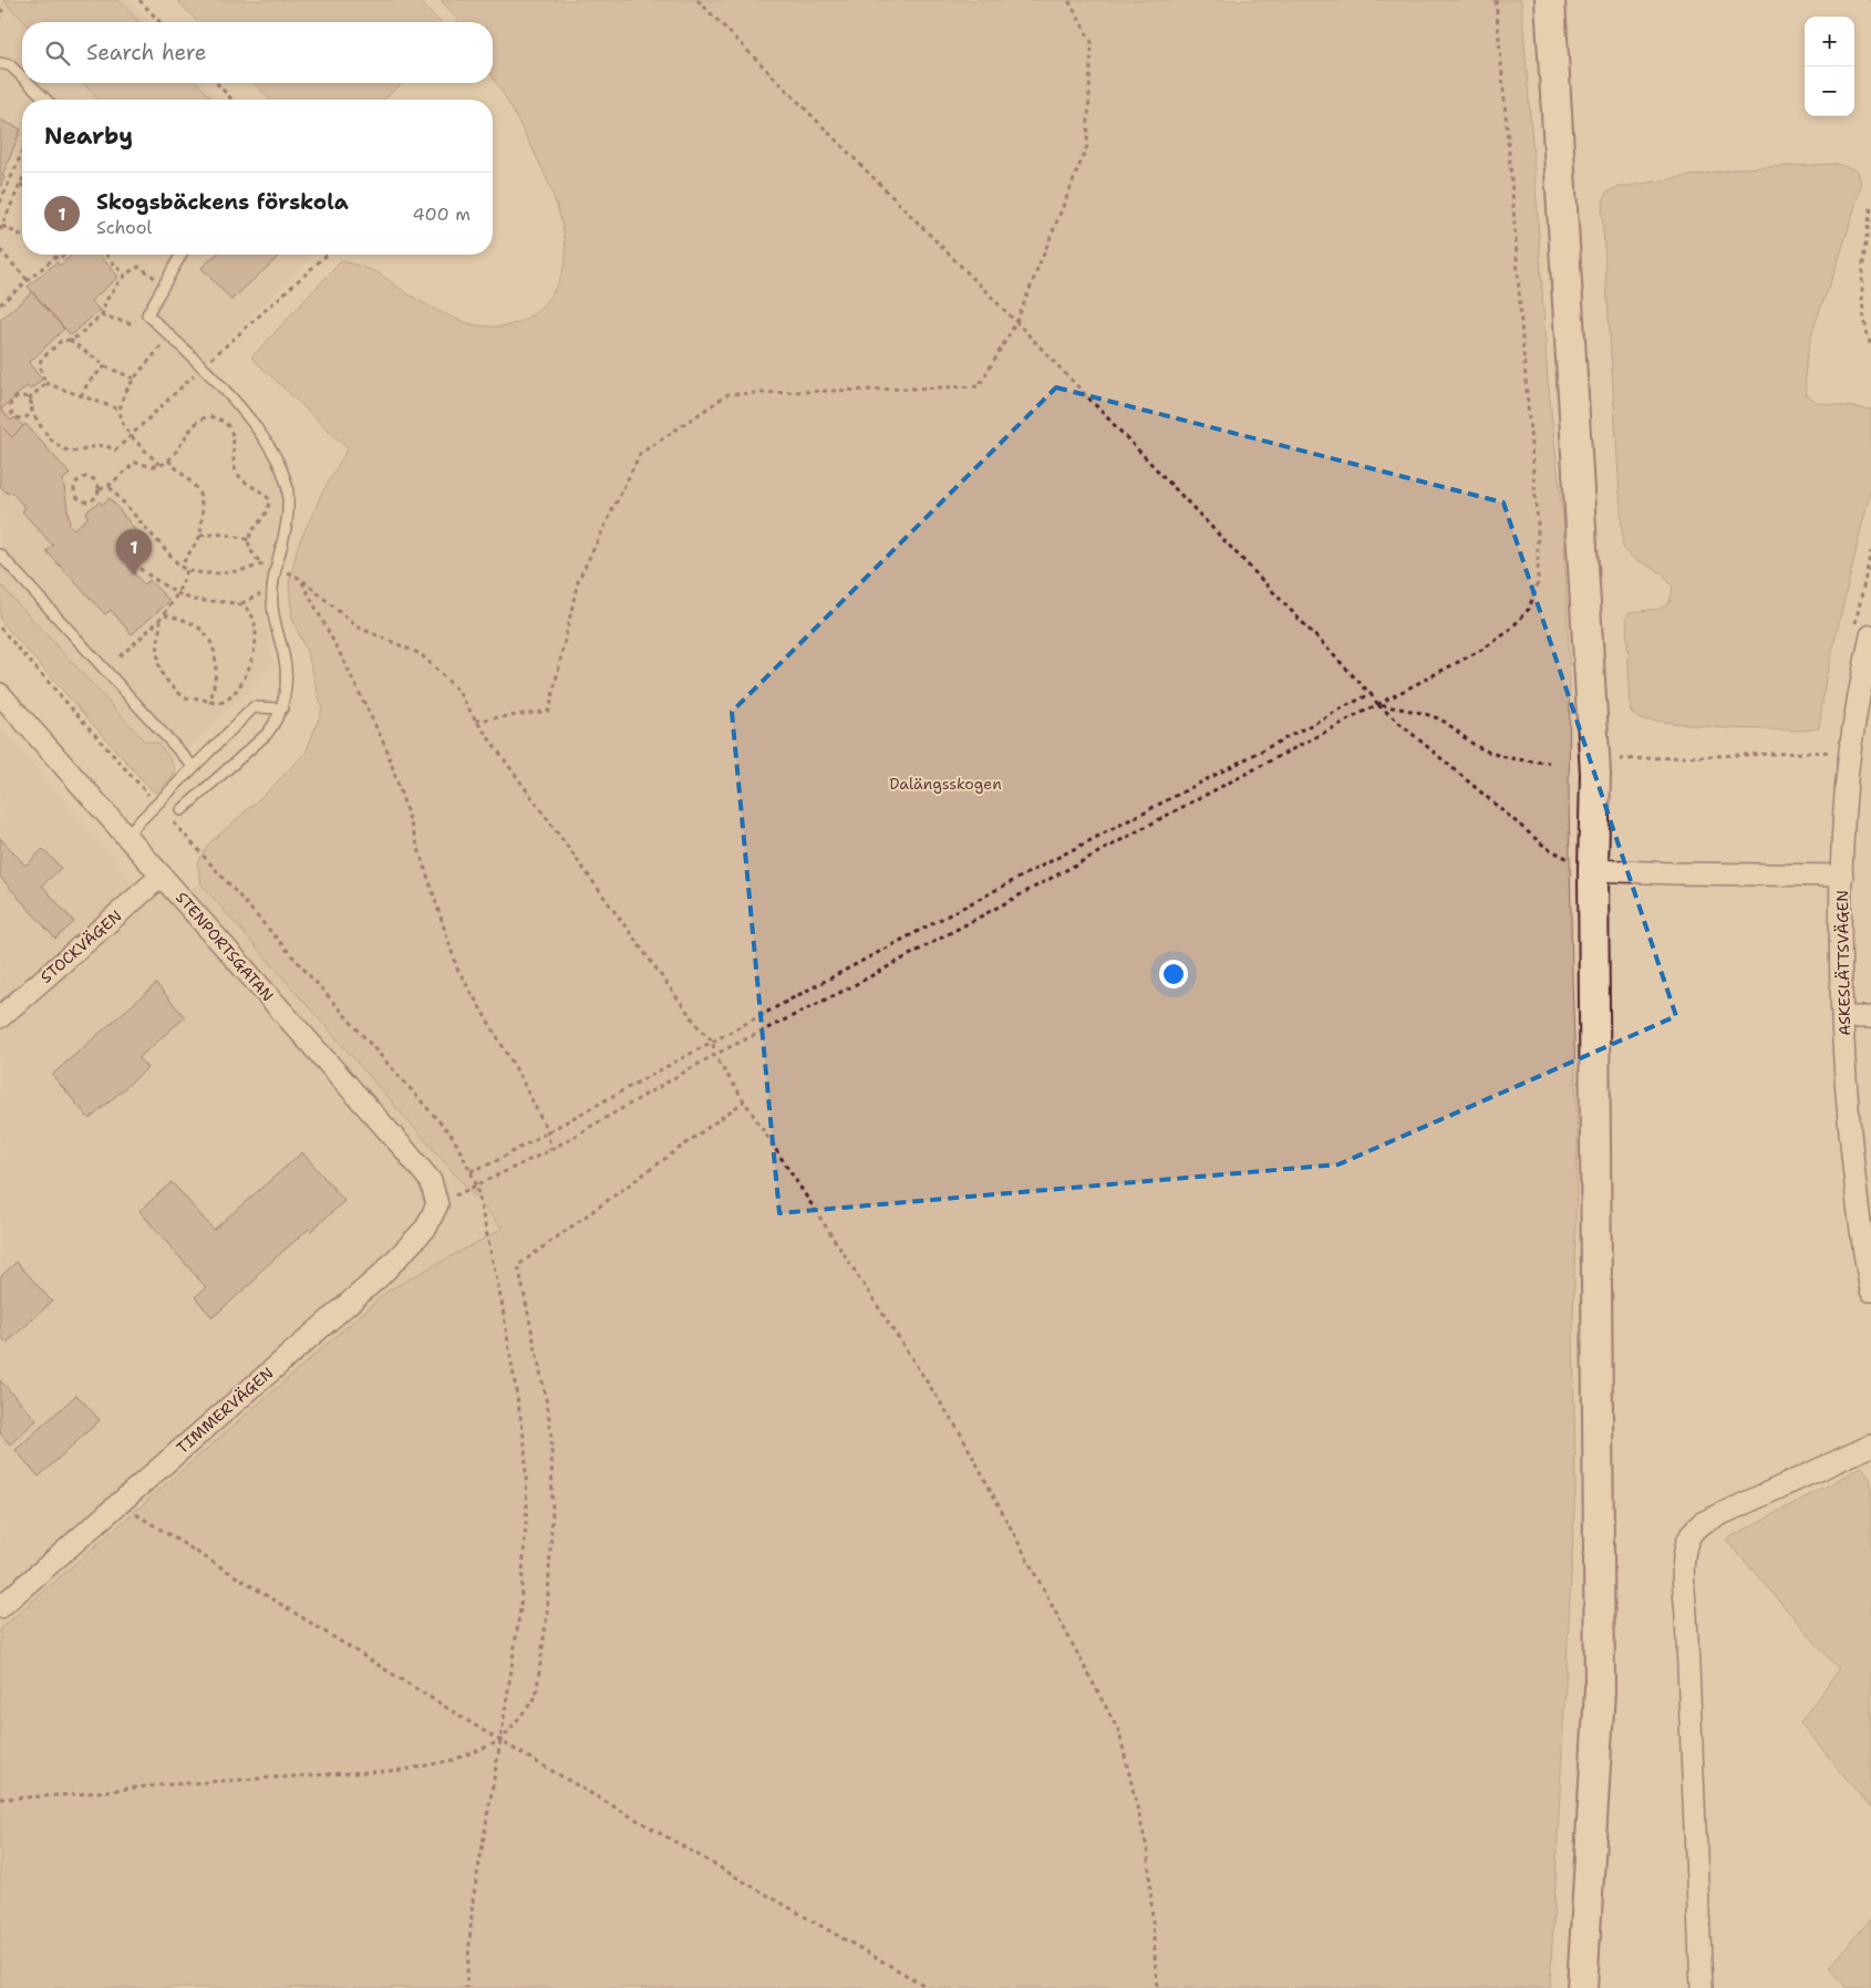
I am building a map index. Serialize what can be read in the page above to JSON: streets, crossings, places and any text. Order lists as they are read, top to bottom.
{
  "streets": {
    "street": [
      "STOCKVÄGEN",
      "STENPORTSGATAN",
      "ASKESLÄTTSVÄGEN",
      "TIMMERVÄGEN"
    ]
  },
  "crossings": [
    ["STOCKVÄGEN", "STENPORTSGATAN"],
    ["STENPORTSGATAN", "TIMMERVÄGEN"]
  ],
  "parks": ["Dalängsskogen"],
  "page": {
    "map_buttons": ["+", "−"],
    "search": "Search here",
    "heading": "Nearby",
    "list": [
      {
        "mark": "1",
        "name": "Skogsbäckens förskola",
        "note": "School",
        "value": "400 m"
      }
    ],
    "pins": "1"
  }
}
